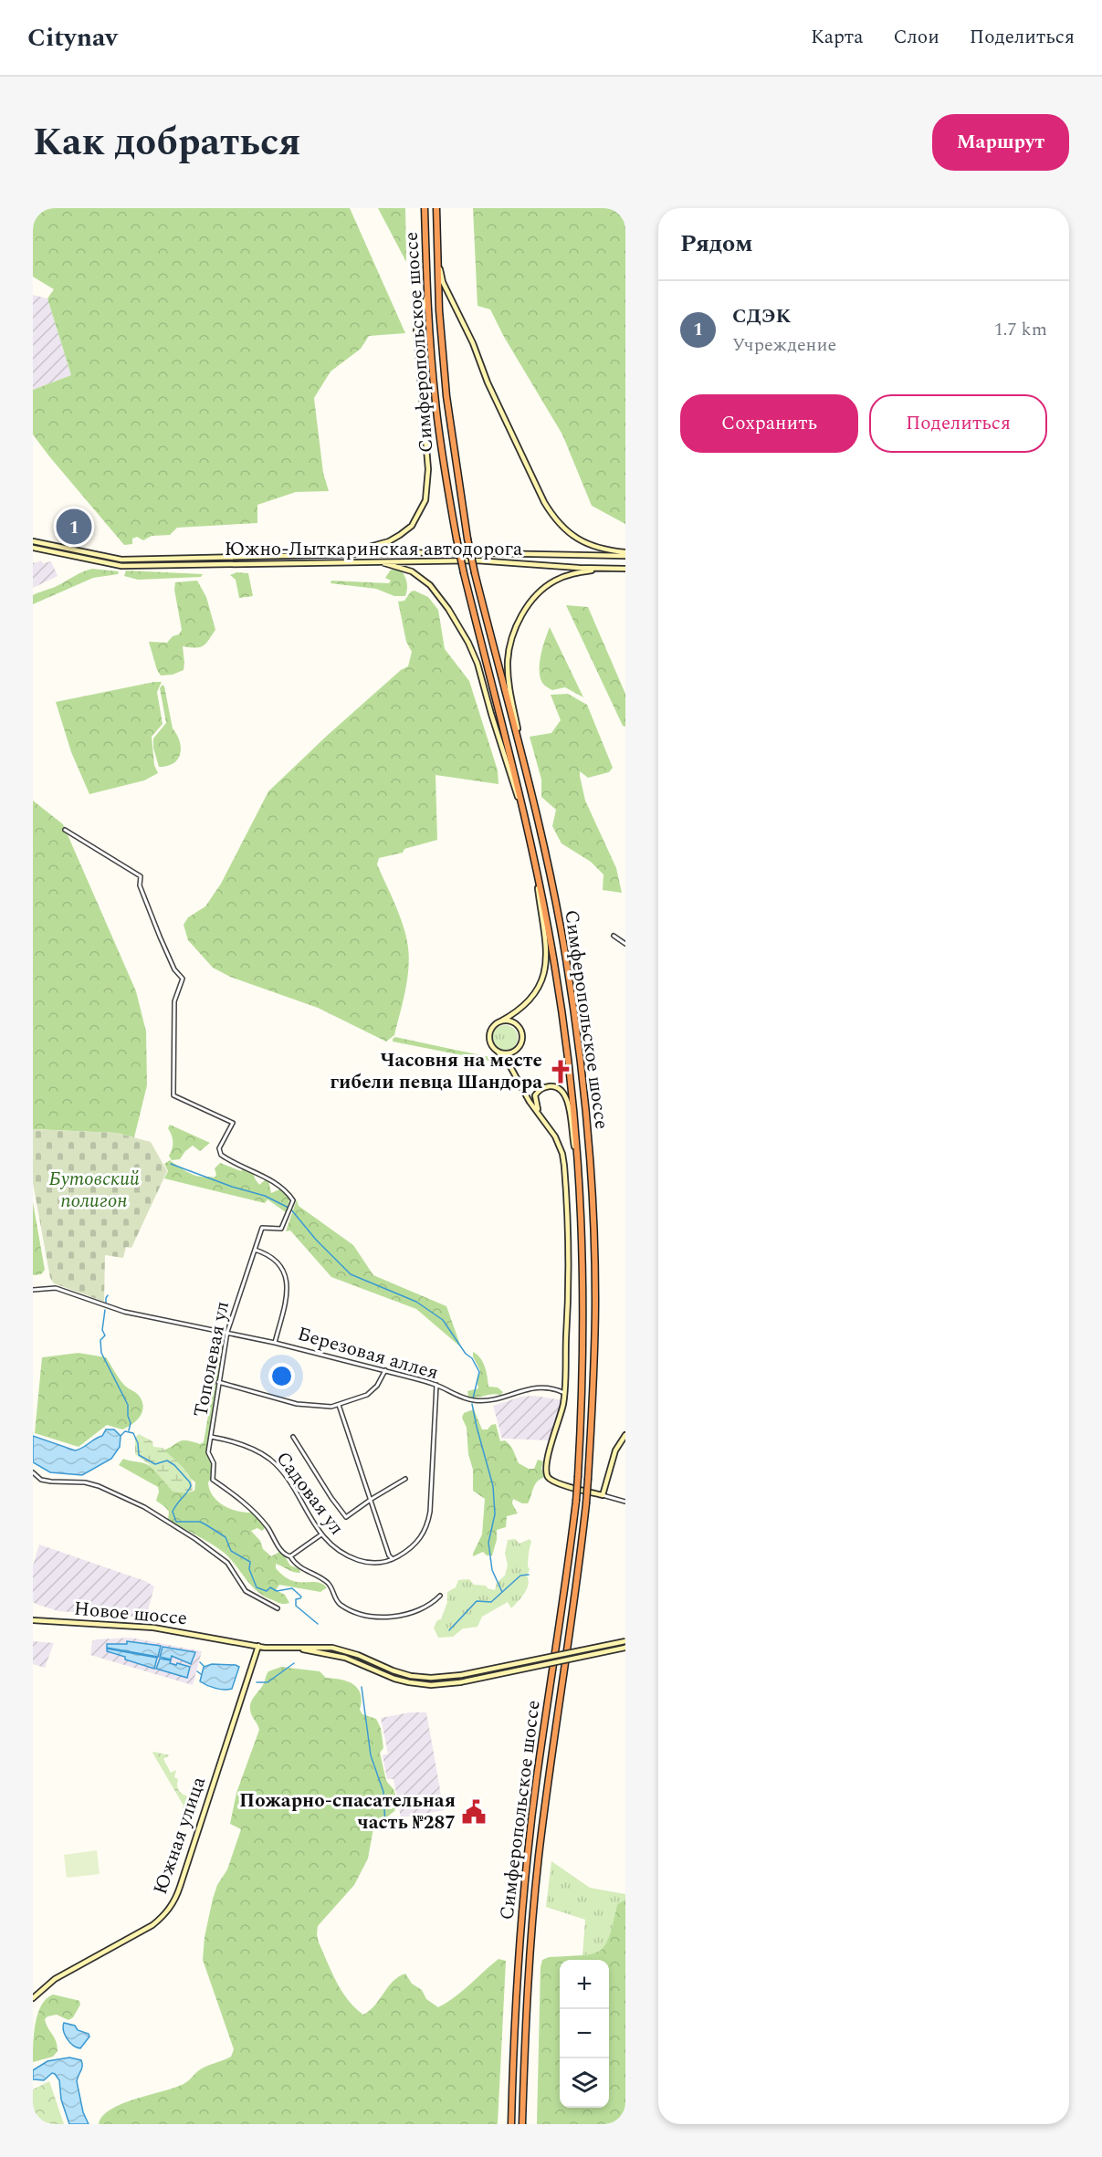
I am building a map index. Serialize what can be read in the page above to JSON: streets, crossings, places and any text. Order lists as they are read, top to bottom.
{
  "streets": {
    "highway": ["Симферопольское шоссе"],
    "main road": ["Южно-Лыткаринская автодорога", "Новое шоссе", "Южная улица"],
    "street": ["Березовая аллея", "Тополевая ул", "Садовая ул"]
  },
  "crossings": [
    ["Березовая аллея", "Тополевая ул"],
    ["Березовая аллея", "Садовая ул"],
    ["Тополевая ул", "Садовая ул"],
    ["Новое шоссе", "Южная улица"]
  ],
  "parks": ["Бутовский полигон"],
  "places": {
    "church": ["Часовня на месте гибели певца Шандора"],
    "public building": ["Пожарно-спасательная часть №287"]
  },
  "page": {
    "header": "Citynav",
    "nav": ["Карта", "Слои", "Поделиться"],
    "title": "Как добраться",
    "buttons": [
      "Маршрут",
      ["Сохранить", "Поделиться"]
    ],
    "heading": "Рядом",
    "list": [
      {
        "mark": "1",
        "name": "СДЭК",
        "note": "Учреждение",
        "value": "1.7 km"
      }
    ],
    "pins": "1",
    "map_buttons": ["+", "−"]
  }
}
